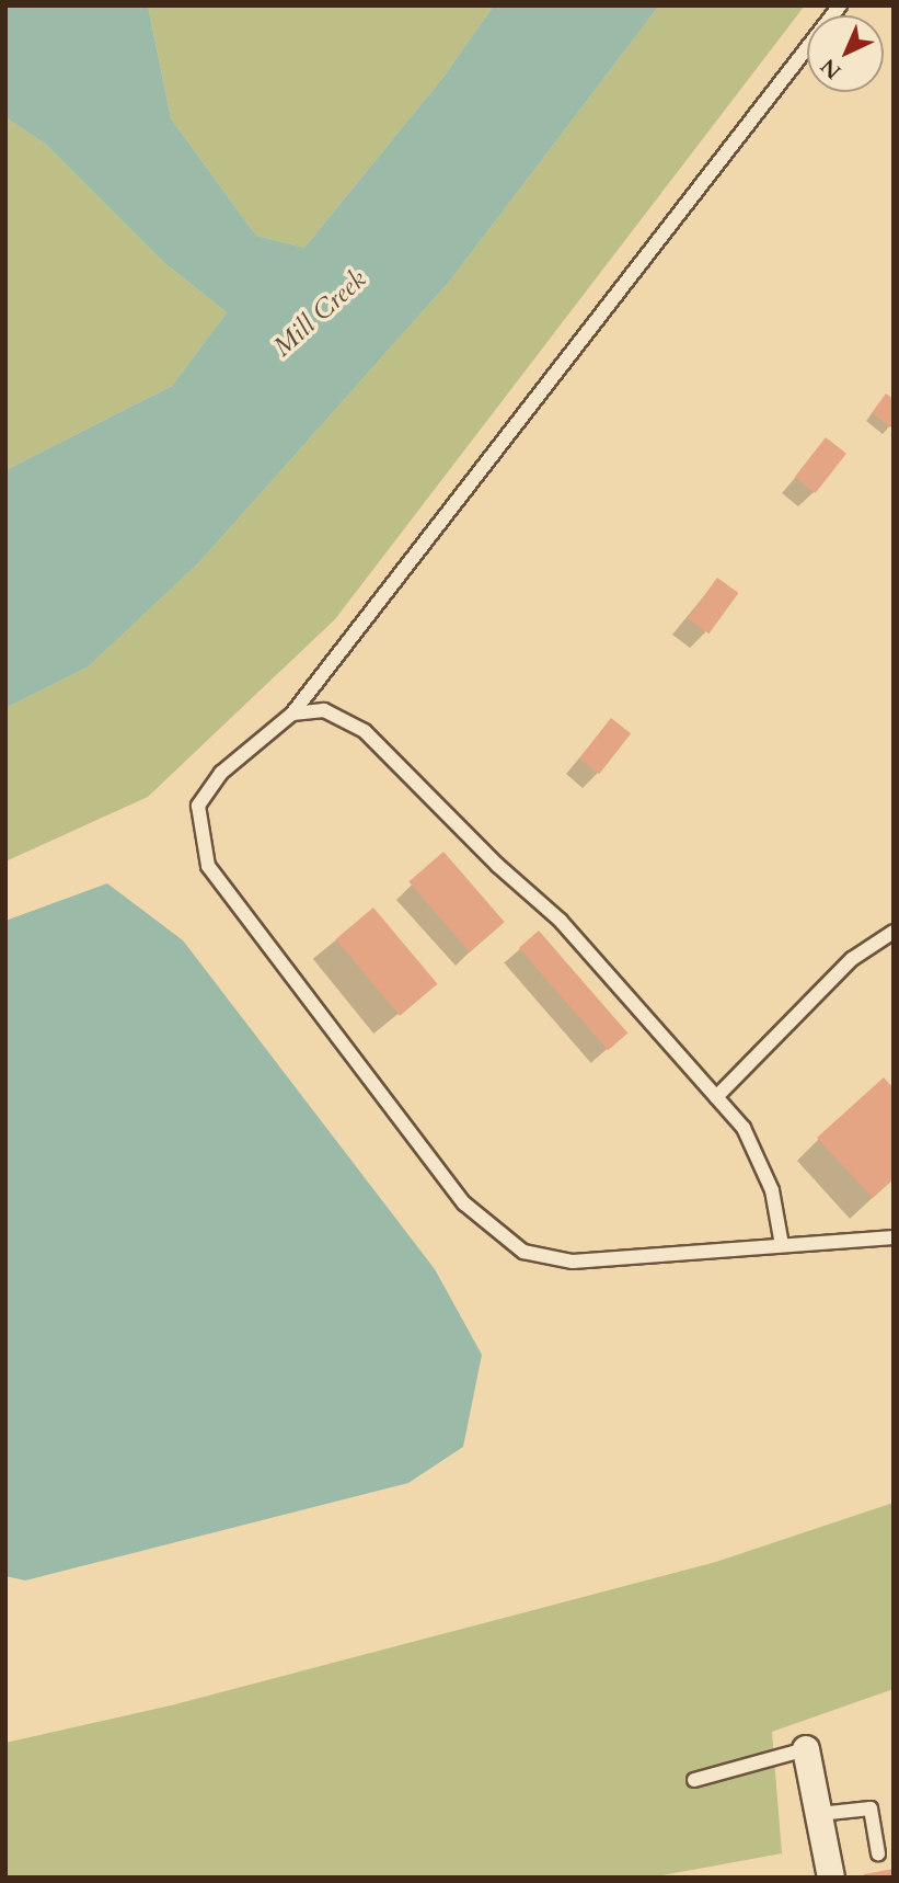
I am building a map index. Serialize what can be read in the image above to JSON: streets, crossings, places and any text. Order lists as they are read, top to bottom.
{
  "water": ["Mill Creek"],
  "north": "bottom left"
}
